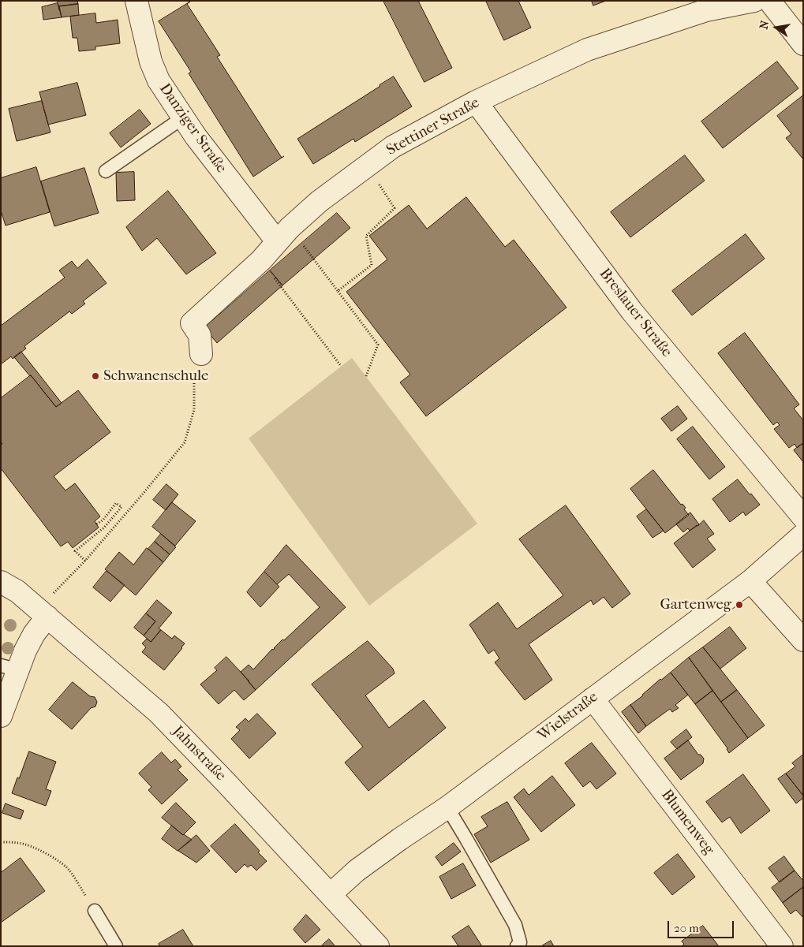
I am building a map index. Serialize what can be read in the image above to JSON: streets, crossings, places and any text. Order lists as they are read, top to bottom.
{
  "streets": {
    "street": [
      "Stettiner Straße",
      "Danziger Straße",
      "Breslauer Straße",
      "Wielstraße",
      "Jahnstraße",
      "Blumenweg"
    ]
  },
  "crossings": [
    ["Stettiner Straße", "Danziger Straße"],
    ["Stettiner Straße", "Breslauer Straße"],
    ["Wielstraße", "Jahnstraße"],
    ["Wielstraße", "Blumenweg"]
  ],
  "places": ["Schwanenschule", "Gartenweg"],
  "scale_bar": "20 m",
  "north": "left"
}
